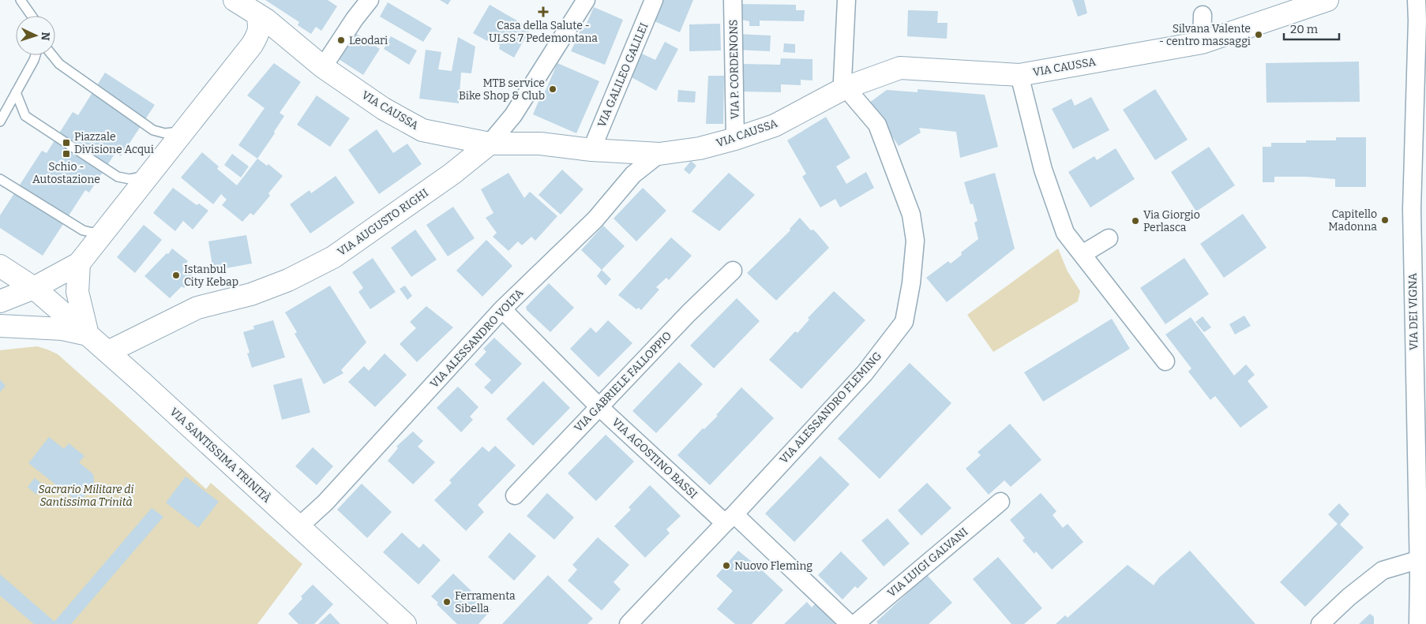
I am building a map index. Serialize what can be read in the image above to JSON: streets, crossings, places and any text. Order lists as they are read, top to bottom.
{
  "streets": {
    "street": [
      "VIA CAUSSA",
      "VIA P. CORDENONS",
      "VIA GALILEO GALILEI",
      "VIA AUGUSTO RIGHI",
      "VIA DEI VIGNA",
      "VIA ALESSANDRO VOLTA",
      "VIA GABRIELE FALLOPPIO",
      "VIA ALESSANDRO FLEMING",
      "VIA SANTISSIMA TRINITÀ",
      "VIA AGOSTINO BASSI",
      "VIA LUIGI GALVANI"
    ]
  },
  "crossings": [
    ["VIA CAUSSA", "VIA P. CORDENONS"],
    ["VIA CAUSSA", "VIA GALILEO GALILEI"],
    ["VIA CAUSSA", "VIA AUGUSTO RIGHI"],
    ["VIA CAUSSA", "VIA ALESSANDRO VOLTA"],
    ["VIA CAUSSA", "VIA ALESSANDRO FLEMING"],
    ["VIA AUGUSTO RIGHI", "VIA SANTISSIMA TRINITÀ"],
    ["VIA ALESSANDRO VOLTA", "VIA SANTISSIMA TRINITÀ"],
    ["VIA ALESSANDRO VOLTA", "VIA AGOSTINO BASSI"],
    ["VIA GABRIELE FALLOPPIO", "VIA AGOSTINO BASSI"],
    ["VIA ALESSANDRO FLEMING", "VIA AGOSTINO BASSI"]
  ],
  "parks": ["Sacrario Militare di Santissima Trinità"],
  "places": {
    "health": ["Casa della Salute - ULSS 7 Pedemontana"],
    "other": [
      "Silvana Valente - centro massaggi",
      "Leodari",
      "MTB service Bike Shop & Club",
      "Capitello Madonna",
      "Via Giorgio Perlasca",
      "Istanbul City Kebap",
      "Nuovo Fleming",
      "Ferramenta Sibella"
    ],
    "transit": ["Piazzale Divisione Acqui", "Schio - Autostazione"]
  },
  "scale_bar": "20 m",
  "north": "right"
}
